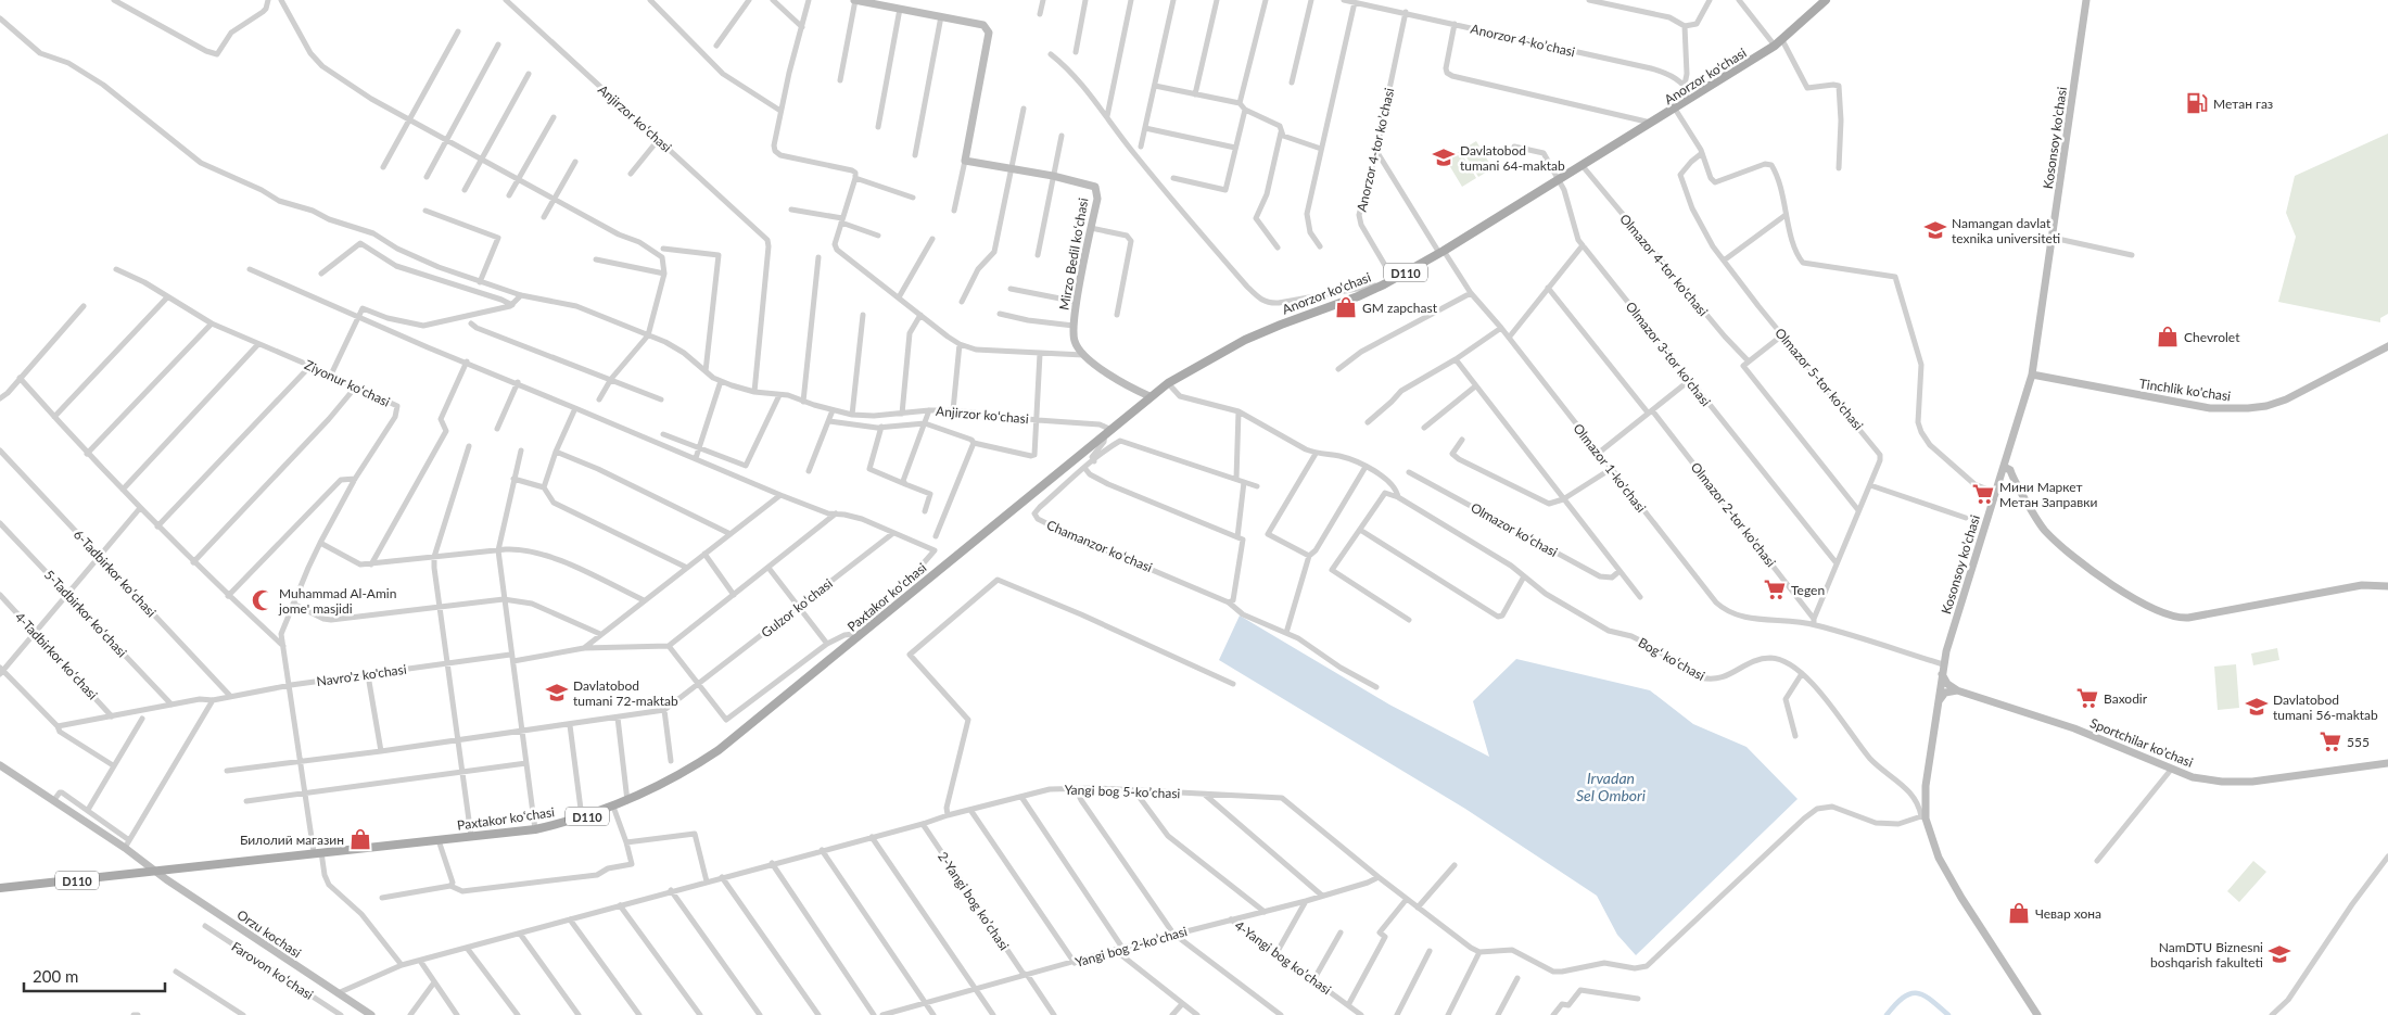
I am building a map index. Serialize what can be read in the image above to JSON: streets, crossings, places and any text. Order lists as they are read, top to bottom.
{
  "streets": {
    "main road": ["Anorzor ko'chasi", "D110", "Paxtakor koʻchasi"],
    "street": [
      "Аnorzor 4-koʼchasi",
      "Anjirzor koʻchasi",
      "Kosonsoy ko’chasi",
      "Anorzor 4-tor koʼchasi",
      "Mirzo Bedil koʻchasi",
      "Olmazor 4-tor ko'chasi",
      "Olmazor 3-tor ko'chasi",
      "Olmazor 5-tor ko'chasi",
      "Ziyonur koʻchasi",
      "Tinchlik ko'chasi",
      "Olmazor 1-ko'chasi",
      "Olmazor 2-tor ko'chasi",
      "Olmazor koʻchasi",
      "Chamanzor koʻchasi",
      "6-Tadbirkor koʻchasi",
      "Gulzor koʻchasi",
      "5-Tadbirkor koʻchasi",
      "4-Tadbirkor koʻchasi",
      "Bogʻ koʻchasi",
      "Navro'z ko'chasi",
      "Sportchilar ko'chasi",
      "Yangi bog 5-koʼchasi",
      "2-Yangi bog koʼchasi",
      "Orzu kochasi",
      "Yangi bog 2-koʼchasi",
      "4-Yangi bog koʼchasi",
      "Farovon koʻchasi"
    ]
  },
  "crossings": [
    ["Аnorzor 4-koʼchasi", "Anorzor ko'chasi"],
    ["Аnorzor 4-koʼchasi", "Anorzor 4-tor koʼchasi"],
    ["Anorzor ko'chasi", "Anjirzor koʻchasi"],
    ["Anorzor ko'chasi", "Anorzor 4-tor koʼchasi"],
    ["Anorzor ko'chasi", "Olmazor 4-tor ko'chasi"],
    ["Anorzor ko'chasi", "Olmazor 3-tor ko'chasi"],
    ["Anorzor ko'chasi", "Olmazor 1-ko'chasi"],
    ["Anorzor ko'chasi", "Paxtakor koʻchasi"],
    ["Kosonsoy ko’chasi", "Tinchlik ko'chasi"],
    ["Kosonsoy ko’chasi", "Olmazor 1-ko'chasi"],
    ["Kosonsoy ko’chasi", "Bogʻ koʻchasi"],
    ["Anorzor 4-tor koʼchasi", "Olmazor 1-ko'chasi"],
    ["Olmazor 4-tor ko'chasi", "Olmazor 5-tor ko'chasi"],
    ["D110", "Paxtakor koʻchasi"],
    ["D110", "Orzu kochasi"],
    ["Olmazor 3-tor ko'chasi", "Olmazor 5-tor ko'chasi"],
    ["Olmazor 5-tor ko'chasi", "Olmazor 1-ko'chasi"],
    ["Olmazor 5-tor ko'chasi", "Olmazor 2-tor ko'chasi"],
    ["Ziyonur koʻchasi", "Paxtakor koʻchasi"],
    ["Ziyonur koʻchasi", "Navro'z ko'chasi"],
    ["Ziyonur koʻchasi", "Yangi bog 5-koʼchasi"],
    ["Olmazor 1-ko'chasi", "Olmazor 2-tor ko'chasi"],
    ["6-Tadbirkor koʻchasi", "Navro'z ko'chasi"],
    ["Paxtakor koʻchasi", "Orzu kochasi"],
    ["5-Tadbirkor koʻchasi", "Navro'z ko'chasi"],
    ["4-Tadbirkor koʻchasi", "Navro'z ko'chasi"],
    ["Yangi bog 5-koʼchasi", "2-Yangi bog koʼchasi"],
    ["Yangi bog 5-koʼchasi", "Orzu kochasi"],
    ["Yangi bog 5-koʼchasi", "Yangi bog 2-koʼchasi"],
    ["2-Yangi bog koʼchasi", "Yangi bog 2-koʼchasi"],
    ["Yangi bog 2-koʼchasi", "4-Yangi bog koʼchasi"]
  ],
  "water": ["Irvadan Sel Ombori"],
  "places": {
    "fuel station": ["Метан газ"],
    "school or university": [
      "Davlatobod tumani 64-maktab",
      "Namangan davlat texnika universiteti",
      "Davlatobod tumani 72-maktab",
      "Davlatobod tumani 56-maktab",
      "NamDTU Biznesni boshqarish fakulteti"
    ],
    "shop": [
      "GM zapchast",
      "Chevrolet",
      "Билолий магазин",
      "Чевар хона"
    ],
    "supermarket": [
      "Мини Маркет Метан Заправки",
      "Tegen",
      "Baxodir",
      "555"
    ],
    "mosque": ["Muhammad Al-Amin jome' masjidi"]
  },
  "scale_bar": "200 m"
}
